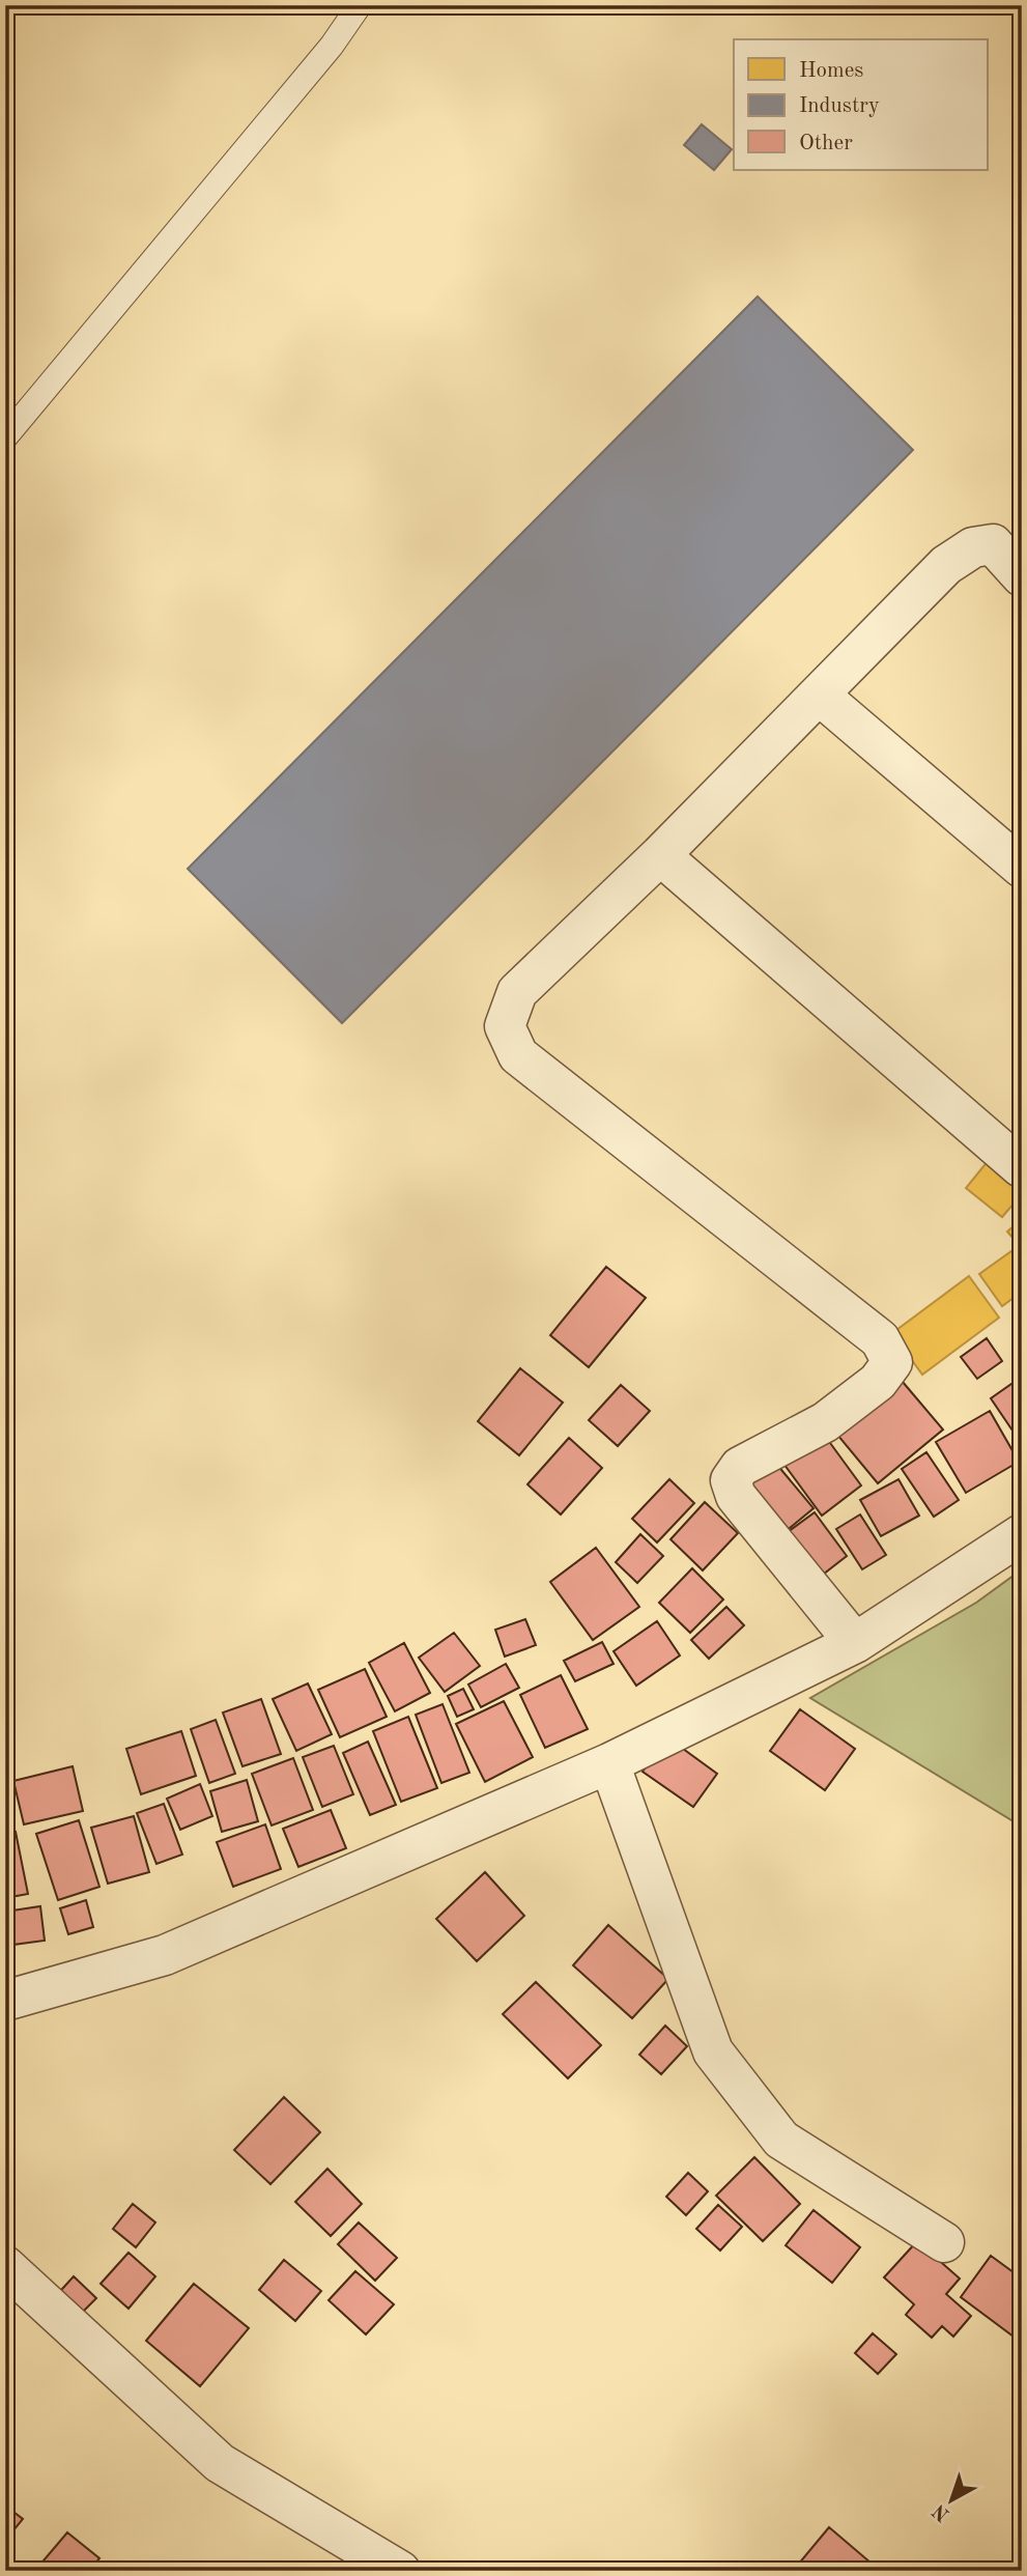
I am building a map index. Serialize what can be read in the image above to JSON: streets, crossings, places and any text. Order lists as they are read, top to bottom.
{
  "legend": ["Homes", "Industry", "Other"],
  "north": "bottom left"
}
